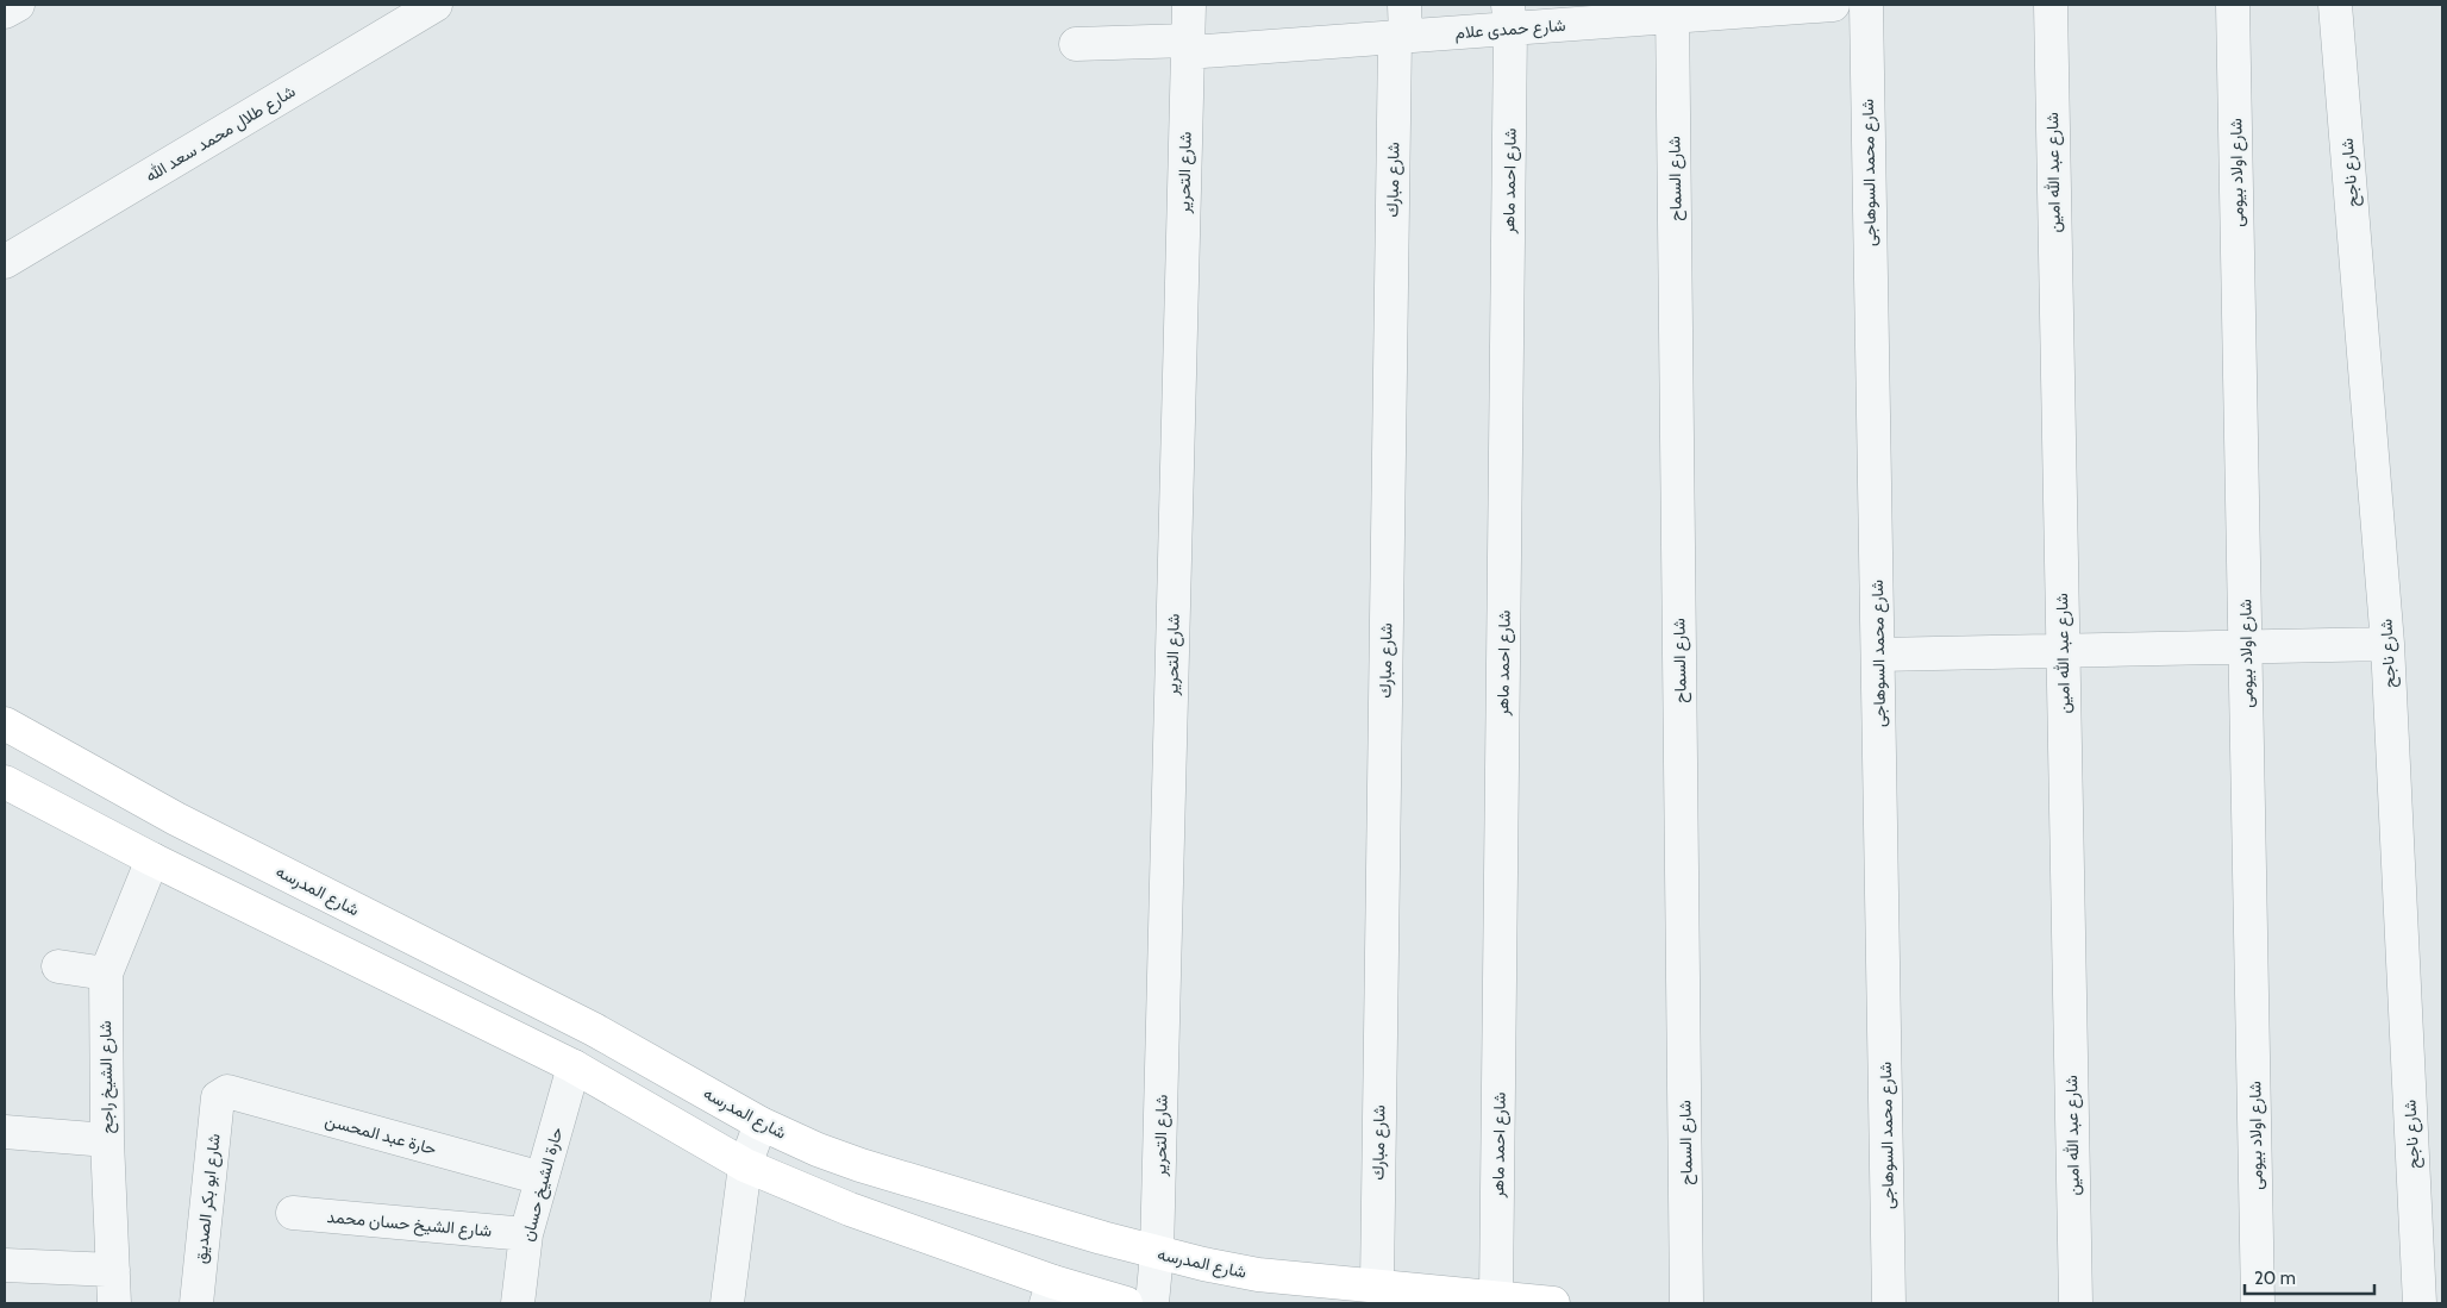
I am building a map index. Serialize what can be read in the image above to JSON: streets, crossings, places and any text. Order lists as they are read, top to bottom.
{
  "streets": {
    "main road": ["شارع المدرسه"],
    "street": [
      "شارع حمدى علام",
      "شارع طلال محمد سعد الله",
      "شارع التحرير",
      "شارع محمد السوهاجى",
      "شارع عبد الله امين",
      "شارع اولاد بيومى",
      "شارع ناجح",
      "شارع السماح",
      "شارع مبارك",
      "شارع احمد ماهر",
      "شارع الشيخ راجح",
      "حارة عبد المحسن",
      "حارة الشيخ حسان",
      "شارع ابو بكر الصديق",
      "شارع الشيخ حسان محمد"
    ]
  },
  "crossings": [
    ["شارع حمدى علام", "شارع التحرير"],
    ["شارع حمدى علام", "شارع السماح"],
    ["شارع حمدى علام", "شارع مبارك"],
    ["شارع حمدى علام", "شارع احمد ماهر"],
    ["شارع التحرير", "شارع المدرسه"],
    ["شارع مبارك", "شارع المدرسه"],
    ["شارع احمد ماهر", "شارع المدرسه"],
    ["حارة عبد المحسن", "حارة الشيخ حسان"],
    ["حارة عبد المحسن", "شارع ابو بكر الصديق"],
    ["حارة الشيخ حسان", "شارع الشيخ حسان محمد"]
  ],
  "scale_bar": "20 m"
}
